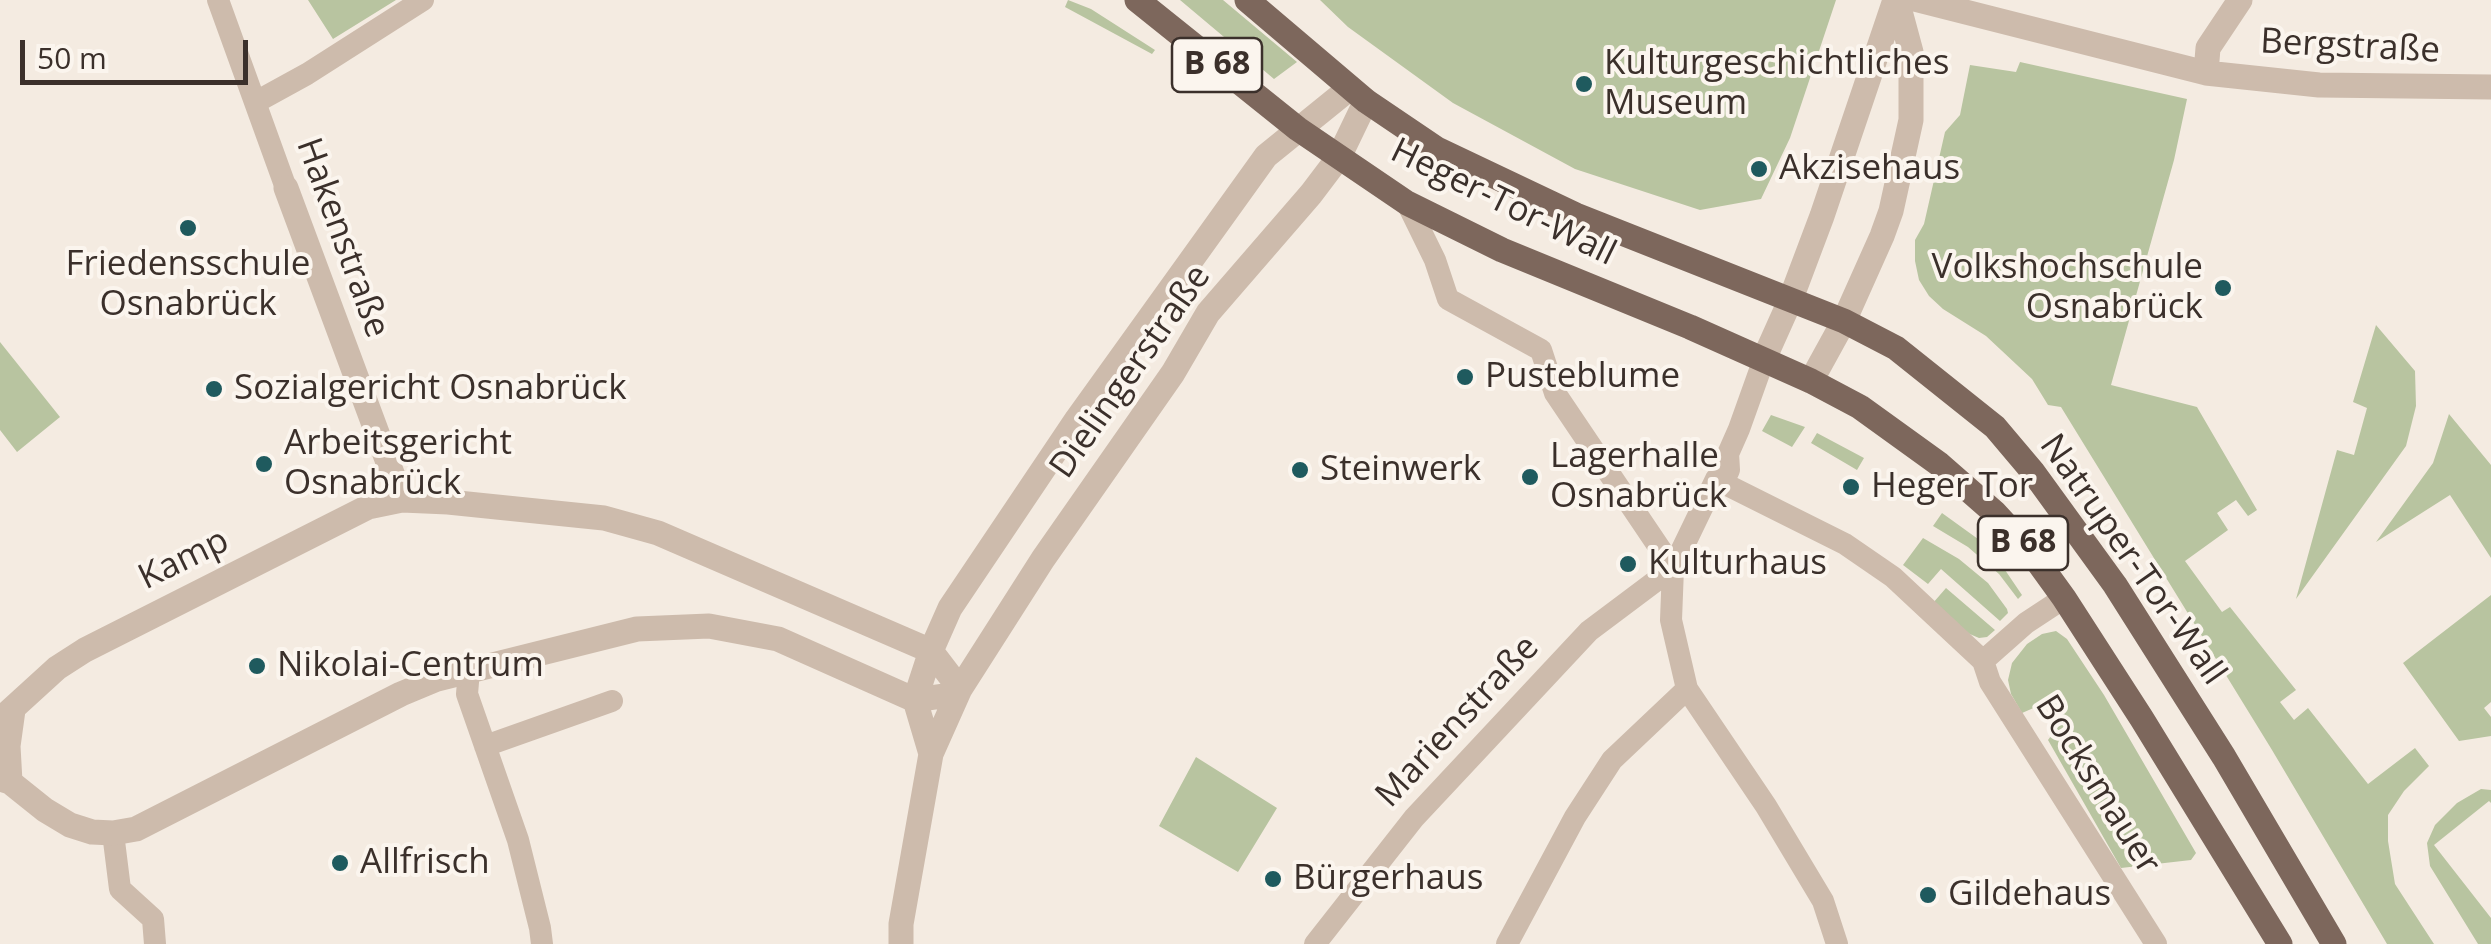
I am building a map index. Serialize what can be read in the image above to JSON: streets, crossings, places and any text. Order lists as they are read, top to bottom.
{
  "streets": {
    "main road": ["B 68", "Heger-Tor-Wall", "Natruper-Tor-Wall"],
    "street": [
      "Bergstraße",
      "Hakenstraße",
      "Dielingerstraße",
      "Kamp",
      "Marienstraße",
      "Bocksmauer"
    ]
  },
  "crossings": [
    ["B 68", "Heger-Tor-Wall"],
    ["Heger-Tor-Wall", "Dielingerstraße"],
    ["Heger-Tor-Wall", "Natruper-Tor-Wall"],
    ["Hakenstraße", "Kamp"]
  ],
  "places": [
    "Kulturgeschichtliches Museum",
    "Akzisehaus",
    "Friedensschule Osnabrück",
    "Volkshochschule Osnabrück",
    "Pusteblume",
    "Sozialgericht Osnabrück",
    "Arbeitsgericht Osnabrück",
    "Steinwerk",
    "Lagerhalle Osnabrück",
    "Heger Tor",
    "Kulturhaus",
    "Nikolai-Centrum",
    "Allfrisch",
    "Bürgerhaus",
    "Gildehaus"
  ],
  "scale_bar": "50 m"
}
